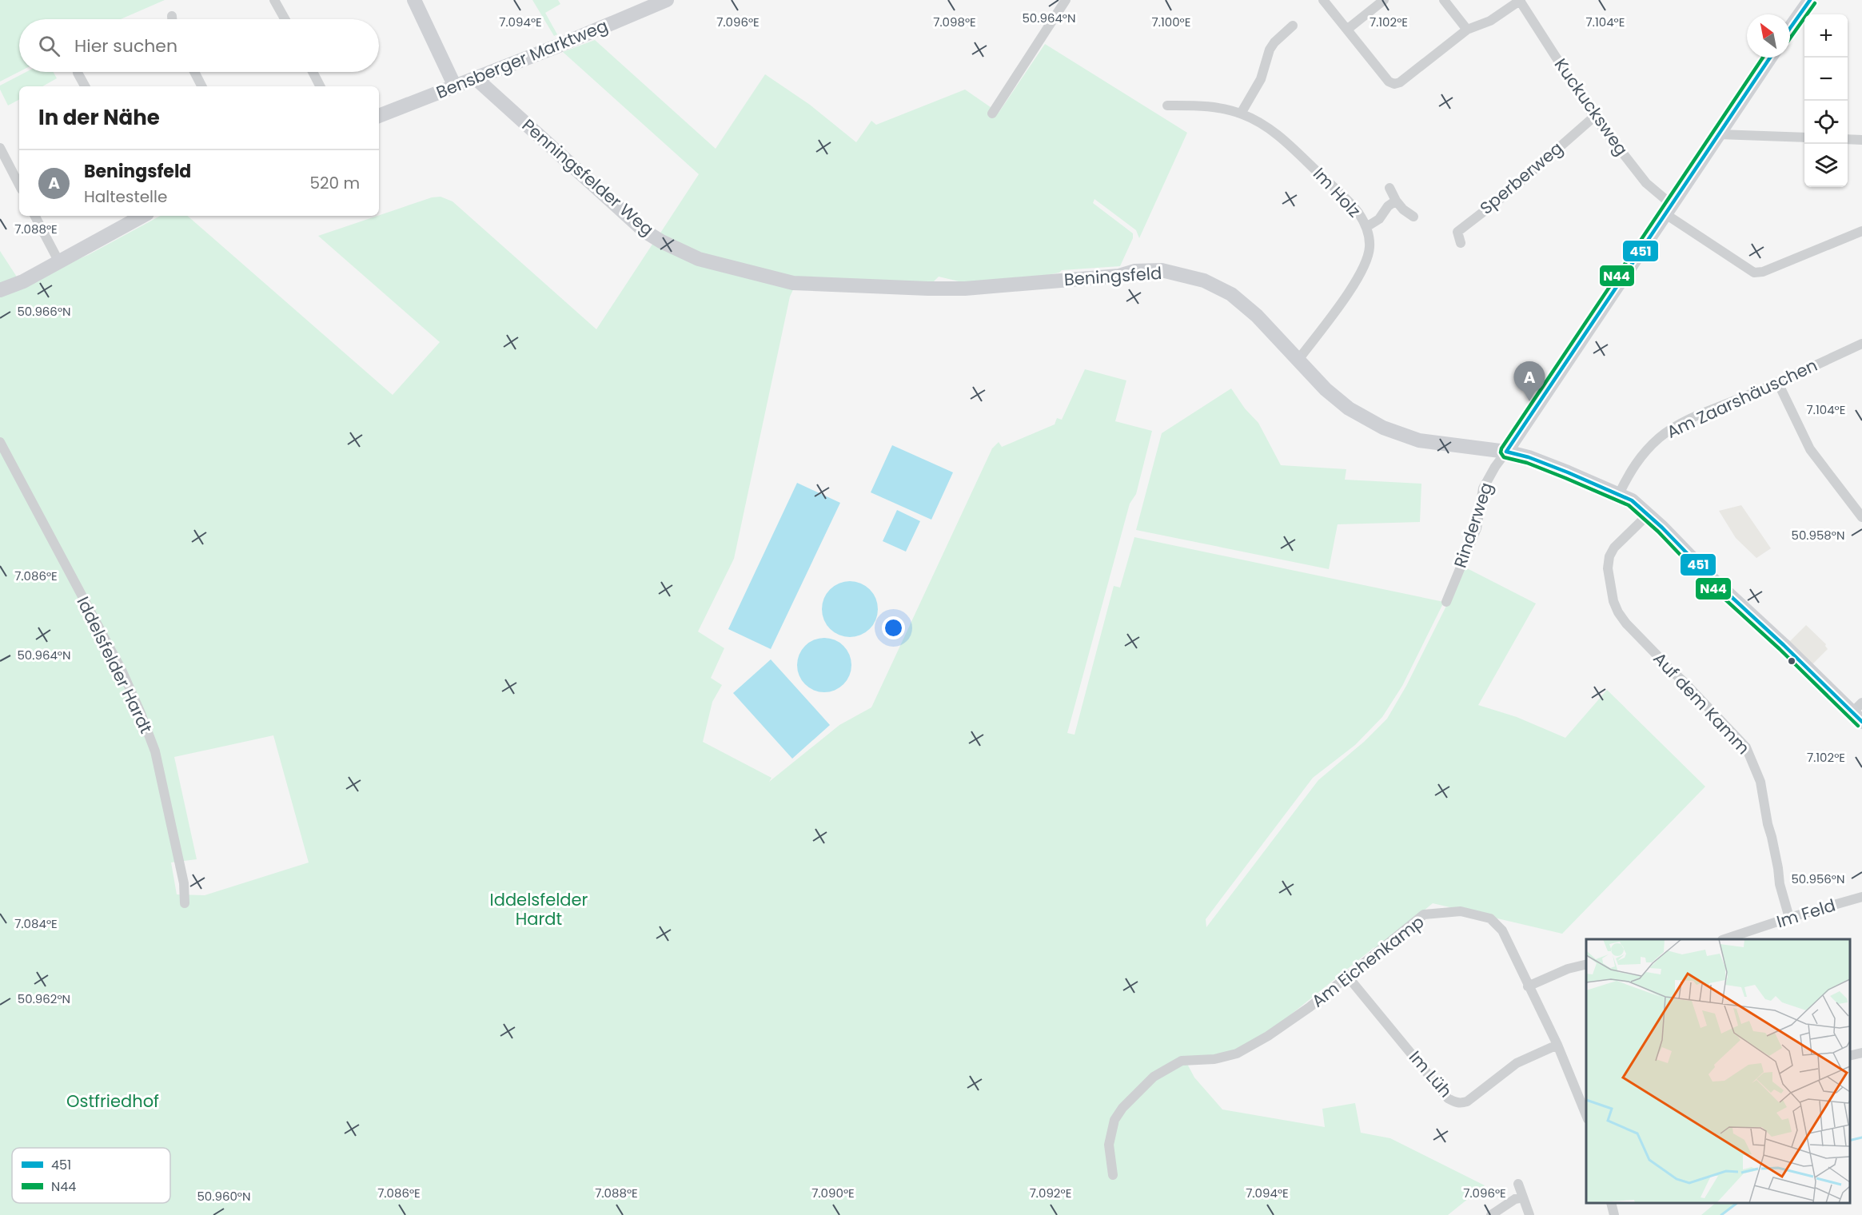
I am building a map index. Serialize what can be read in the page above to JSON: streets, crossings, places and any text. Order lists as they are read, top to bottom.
{
  "streets": {
    "street": [
      "Bensberger Marktweg",
      "Kuckucksweg",
      "Penningsfelder Weg",
      "Sperberweg",
      "Im Holz",
      "Beningsfeld",
      "Am Zaarshäuschen",
      "Rinderweg",
      "Iddelsfelder Hardt",
      "Auf dem Kamm",
      "Im Feld",
      "Am Eichenkamp",
      "Im Lüh"
    ]
  },
  "crossings": [
    ["Bensberger Marktweg", "Penningsfelder Weg"],
    ["Kuckucksweg", "Sperberweg"],
    ["Penningsfelder Weg", "Beningsfeld"],
    ["Im Holz", "Beningsfeld"],
    ["Beningsfeld", "Am Zaarshäuschen"],
    ["Beningsfeld", "Rinderweg"],
    ["Beningsfeld", "Auf dem Kamm"],
    ["Auf dem Kamm", "Im Feld"],
    ["Am Eichenkamp", "Im Lüh"]
  ],
  "parks": ["Iddelsfelder Hardt", "Ostfriedhof"],
  "lines": ["transit line 451", "transit line N44"],
  "legend": ["451", "N44"],
  "north": "top left",
  "page": {
    "map_buttons": ["+", "−"],
    "search": "Hier suchen",
    "heading": "In der Nähe",
    "list": [
      {
        "mark": "A",
        "name": "Beningsfeld",
        "note": "Haltestelle",
        "value": "520 m"
      }
    ],
    "pins": "A"
  },
  "coordinates": [
    "50.964°N",
    "7.094°E",
    "7.096°E",
    "7.098°E",
    "7.104°E",
    "7.100°E",
    "7.102°E",
    "7.088°E",
    "50.966°N",
    "50.958°N",
    "7.086°E",
    "50.956°N",
    "7.084°E",
    "50.962°N",
    "7.090°E",
    "7.092°E",
    "50.960°N"
  ]
}
